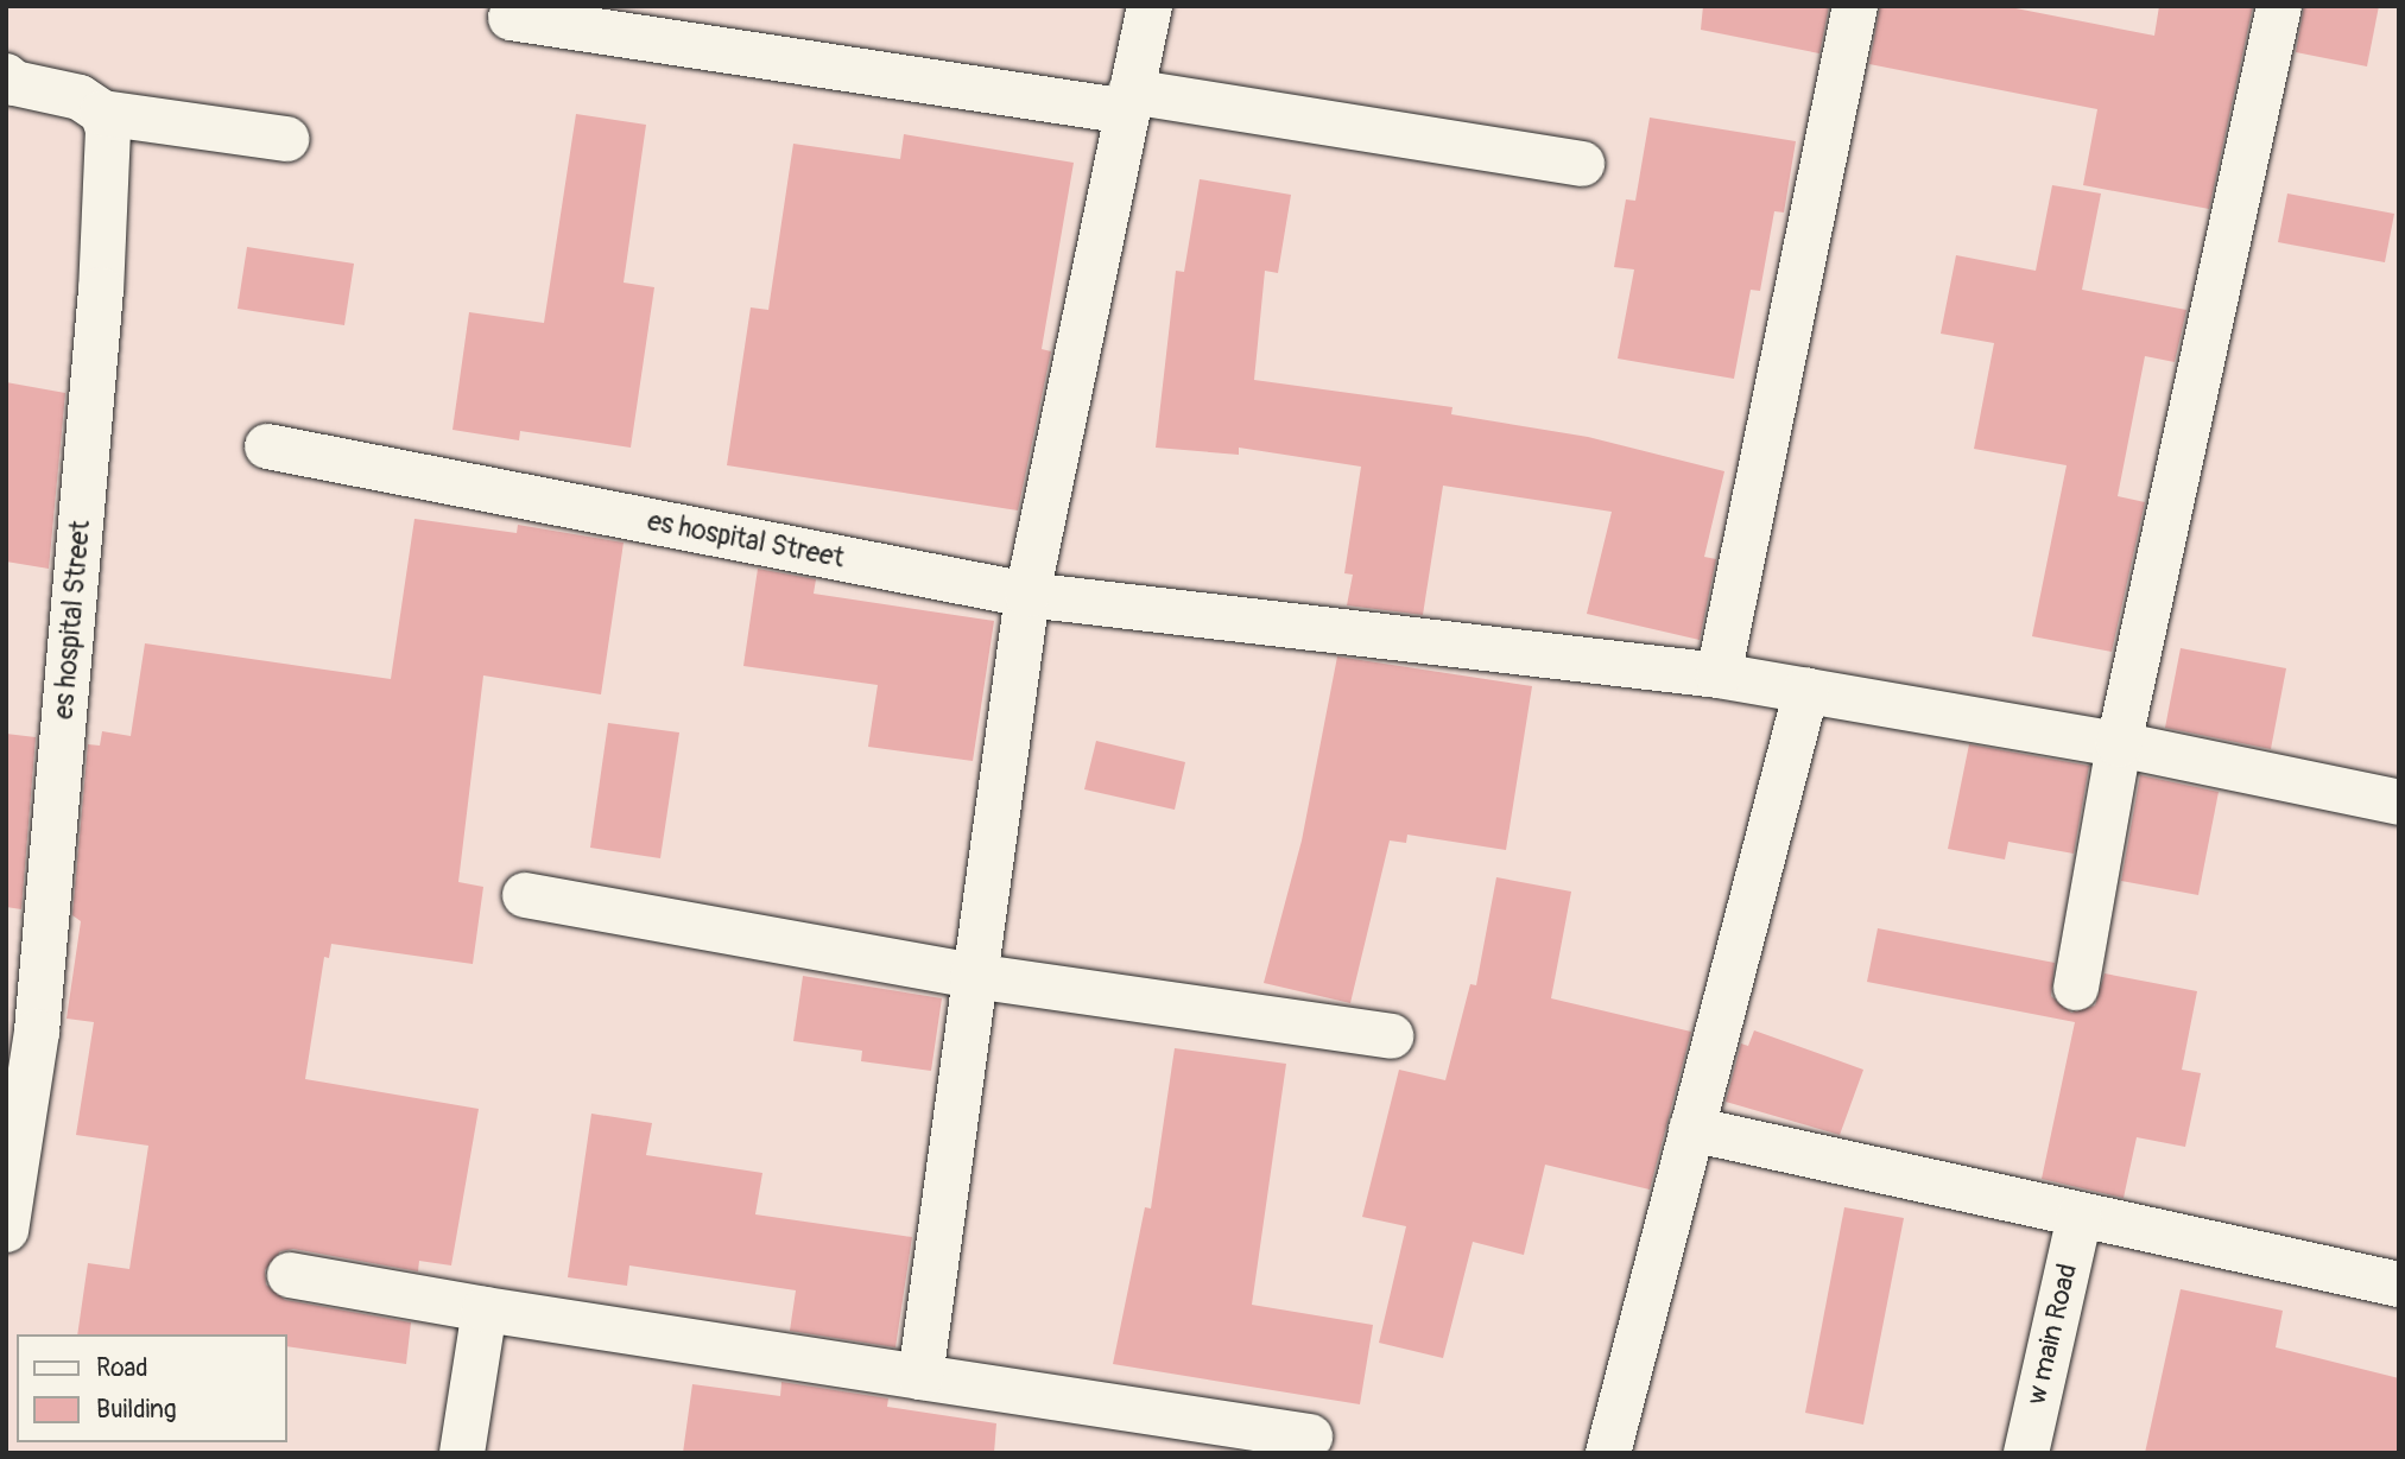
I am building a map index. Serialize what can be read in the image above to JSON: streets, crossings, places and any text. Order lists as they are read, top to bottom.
{
  "streets": {
    "street": ["es hospital Street", "w main Road"]
  },
  "legend": ["Road", "Building"]
}
